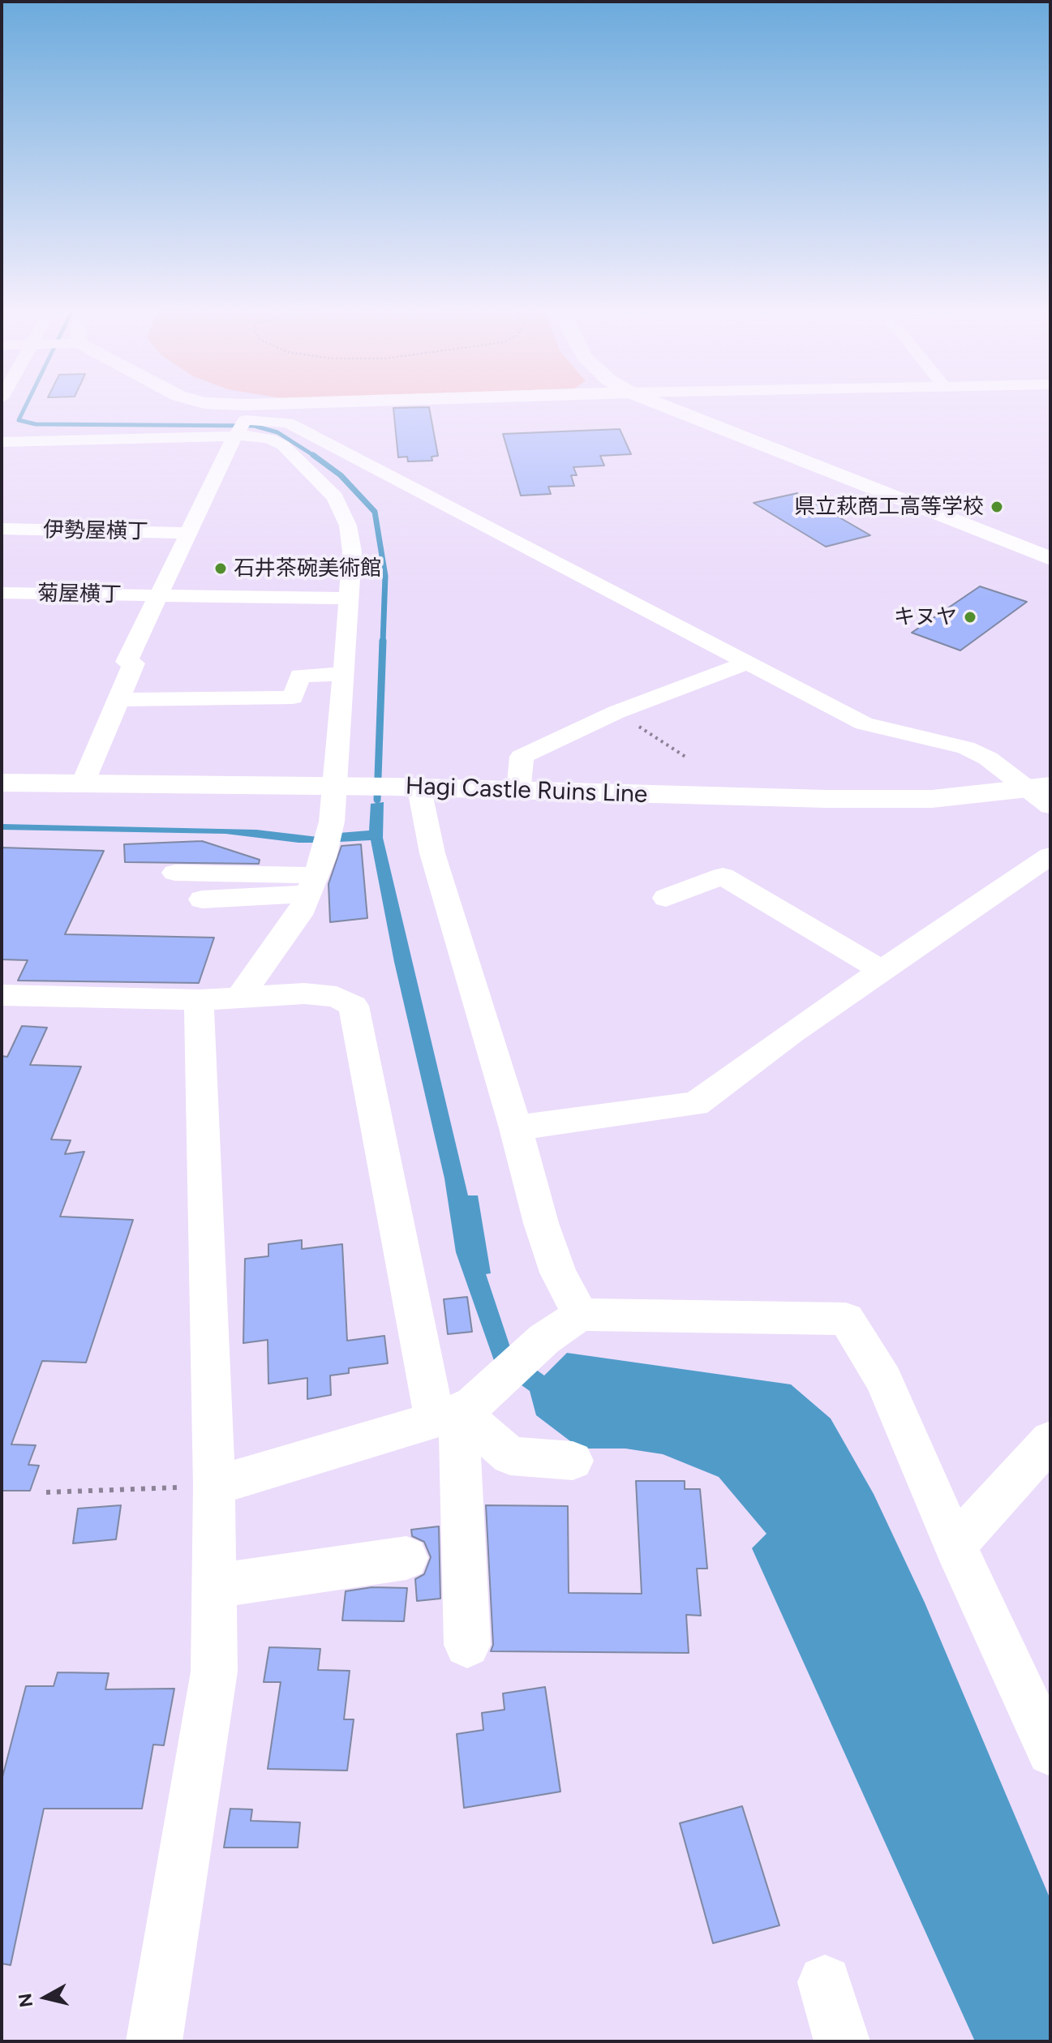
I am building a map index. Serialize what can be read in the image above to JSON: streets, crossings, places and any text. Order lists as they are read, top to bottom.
{
  "streets": {
    "main road": ["Hagi Castle Ruins Line"],
    "street": ["伊勢屋横丁", "菊屋横丁"]
  },
  "places": ["県立萩商工高等学校", "石井茶碗美術館", "キヌヤ"],
  "north": "left"
}
